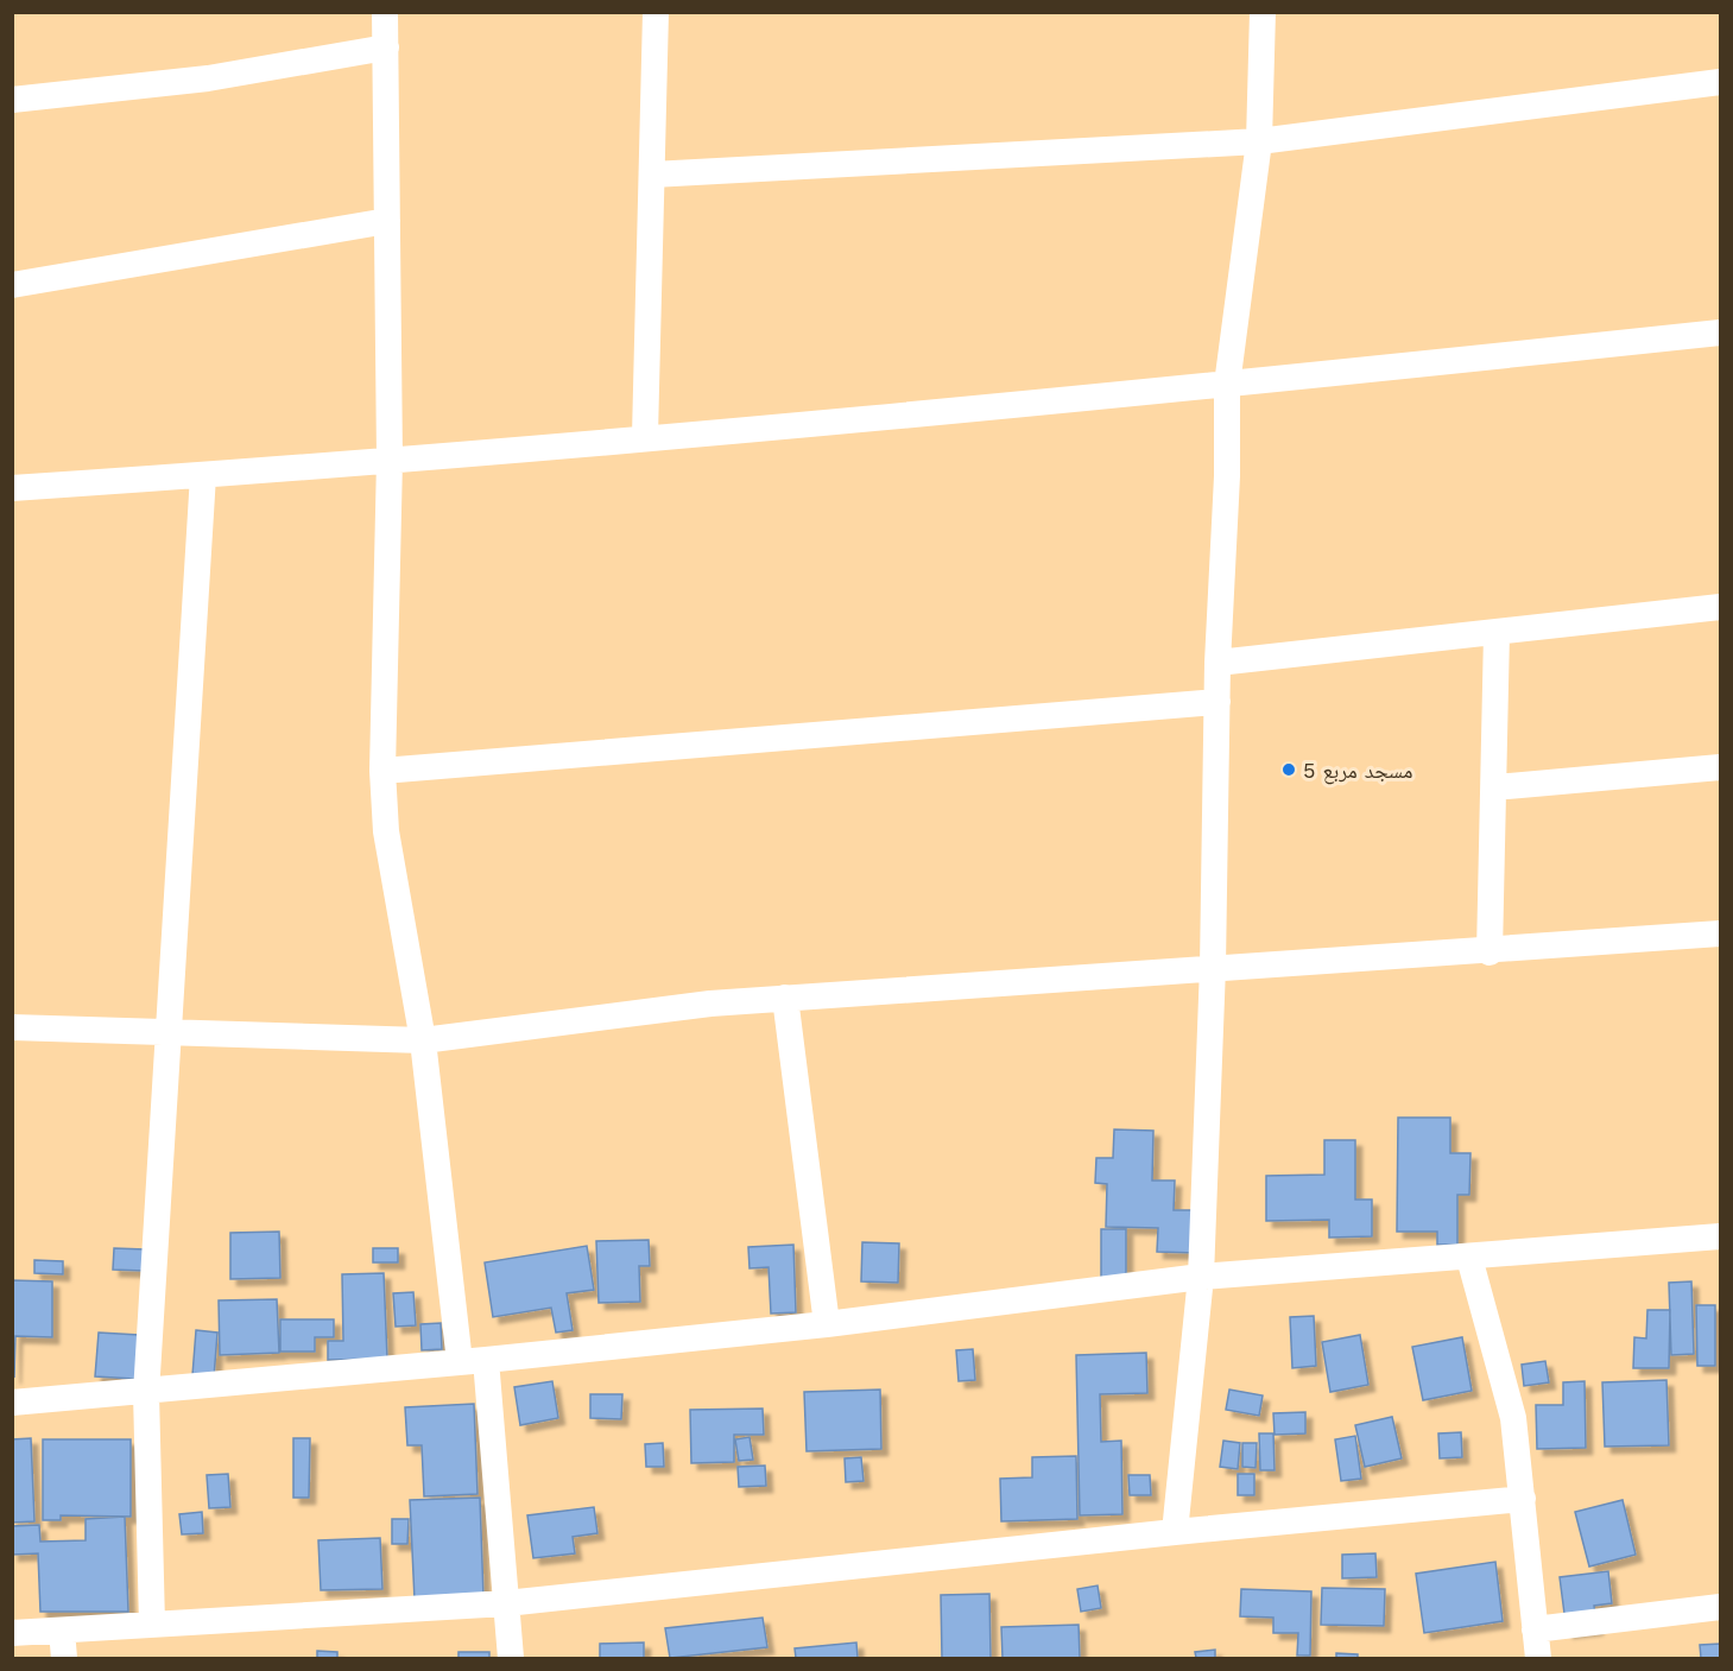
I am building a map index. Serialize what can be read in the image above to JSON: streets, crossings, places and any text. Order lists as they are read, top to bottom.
{
  "places": ["مسجد مربع 5"]
}
